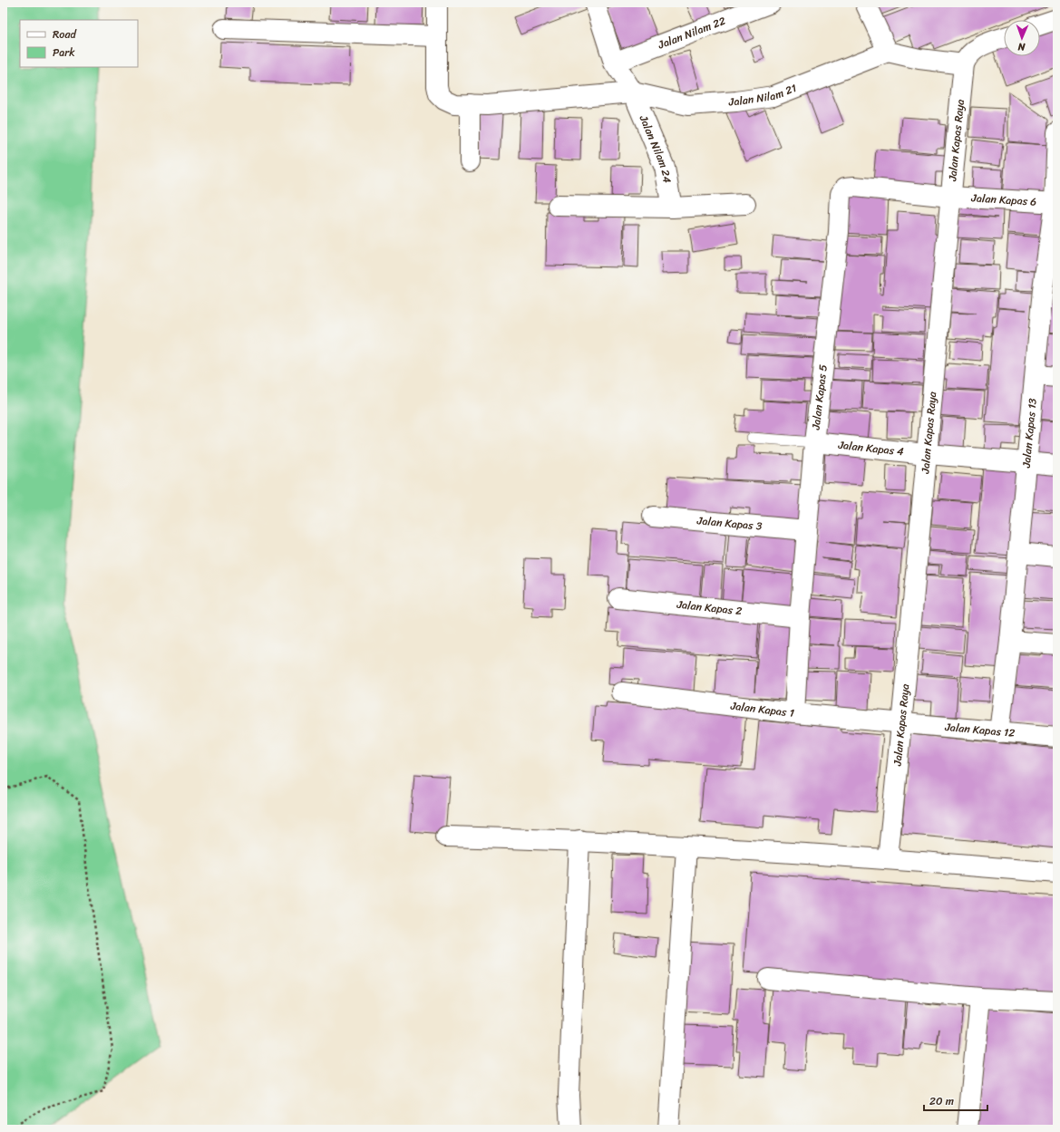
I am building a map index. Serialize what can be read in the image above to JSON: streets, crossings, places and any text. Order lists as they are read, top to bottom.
{
  "streets": {
    "street": [
      "Jalan Nilam 22",
      "Jalan Nilam 21",
      "Jalan Kapas Raya",
      "Jalan Nilam 24",
      "Jalan Kapas 6",
      "Jalan Kapas 5",
      "Jalan Kapas 13",
      "Jalan Kapas 4",
      "Jalan Kapas 3",
      "Jalan Kapas 2",
      "Jalan Kapas 1",
      "Jalan Kapas 12"
    ]
  },
  "crossings": [
    ["Jalan Nilam 22", "Jalan Nilam 24"],
    ["Jalan Nilam 21", "Jalan Nilam 24"],
    ["Jalan Kapas Raya", "Jalan Kapas 6"],
    ["Jalan Kapas Raya", "Jalan Kapas 5"],
    ["Jalan Kapas Raya", "Jalan Kapas 4"],
    ["Jalan Kapas Raya", "Jalan Kapas 1"],
    ["Jalan Kapas Raya", "Jalan Kapas 12"],
    ["Jalan Kapas 6", "Jalan Kapas 5"],
    ["Jalan Kapas 6", "Jalan Kapas 13"],
    ["Jalan Kapas 5", "Jalan Kapas 4"],
    ["Jalan Kapas 5", "Jalan Kapas 3"],
    ["Jalan Kapas 5", "Jalan Kapas 2"],
    ["Jalan Kapas 5", "Jalan Kapas 1"],
    ["Jalan Kapas 13", "Jalan Kapas 4"],
    ["Jalan Kapas 13", "Jalan Kapas 12"],
    ["Jalan Kapas 1", "Jalan Kapas 12"]
  ],
  "legend": ["Road", "Park"],
  "scale_bar": "20 m",
  "north": "bottom"
}
